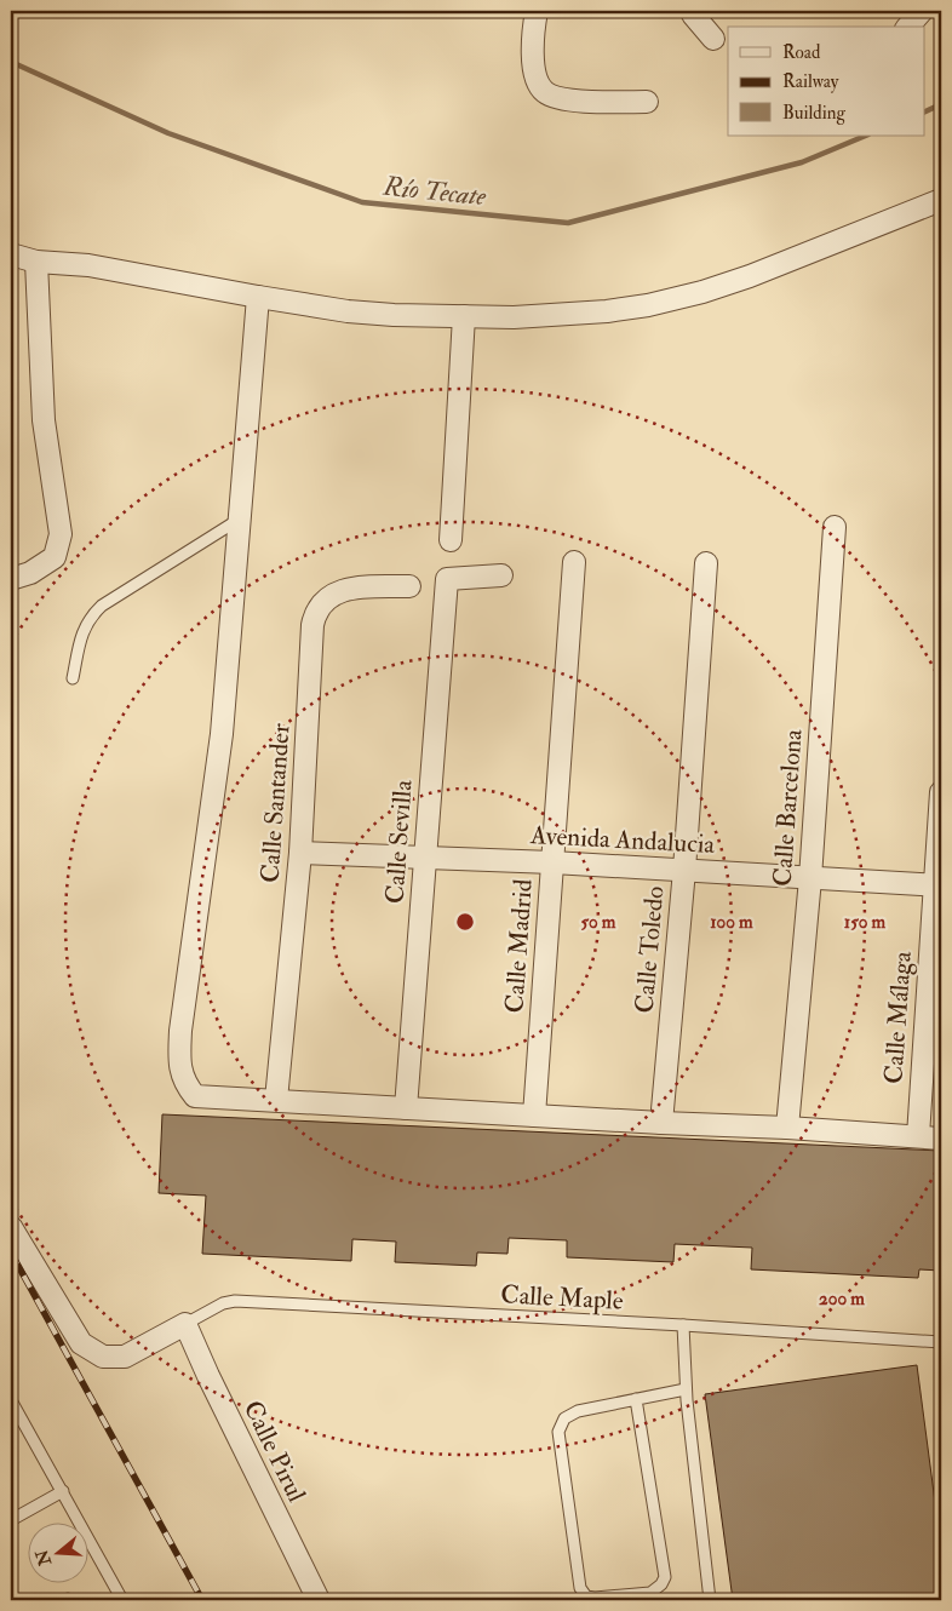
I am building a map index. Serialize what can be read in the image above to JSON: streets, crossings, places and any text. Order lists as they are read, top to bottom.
{
  "streets": {
    "street": [
      "Calle Santander",
      "Calle Barcelona",
      "Avenida Andalucia",
      "Calle Sevilla",
      "Calle Madrid",
      "Calle Toledo",
      "Calle Málaga",
      "Calle Pirul"
    ],
    "lane": ["Calle Maple"]
  },
  "crossings": [
    ["Calle Santander", "Avenida Andalucia"],
    ["Calle Barcelona", "Avenida Andalucia"],
    ["Avenida Andalucia", "Calle Sevilla"],
    ["Avenida Andalucia", "Calle Madrid"],
    ["Avenida Andalucia", "Calle Toledo"],
    ["Avenida Andalucia", "Calle Málaga"],
    ["Calle Maple", "Calle Pirul"]
  ],
  "water": ["Río Tecate"],
  "legend": ["Road", "Railway", "Building"],
  "north": "left",
  "rings": [
    "50 m",
    "100 m",
    "150 m",
    "200 m"
  ]
}
